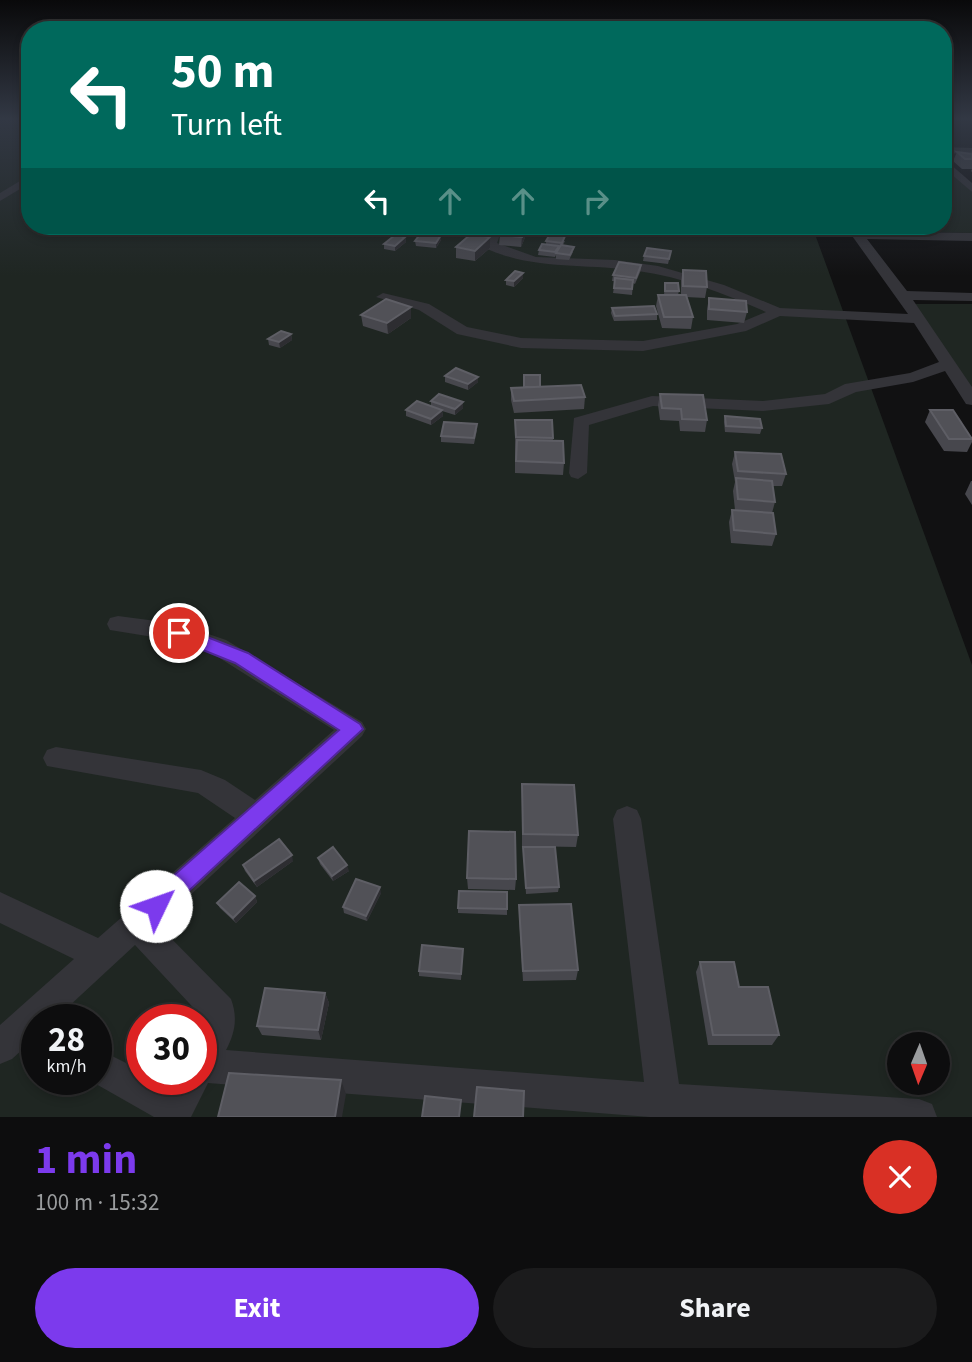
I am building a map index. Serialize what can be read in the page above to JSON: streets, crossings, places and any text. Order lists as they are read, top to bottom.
{
  "north": "bottom",
  "page": {
    "turn": ["50 m", "Turn left"],
    "speed": "28 km/h",
    "limit": "30",
    "heading": ["1 min", "100 m · 15:32"],
    "buttons": ["Exit", "Share"]
  }
}
